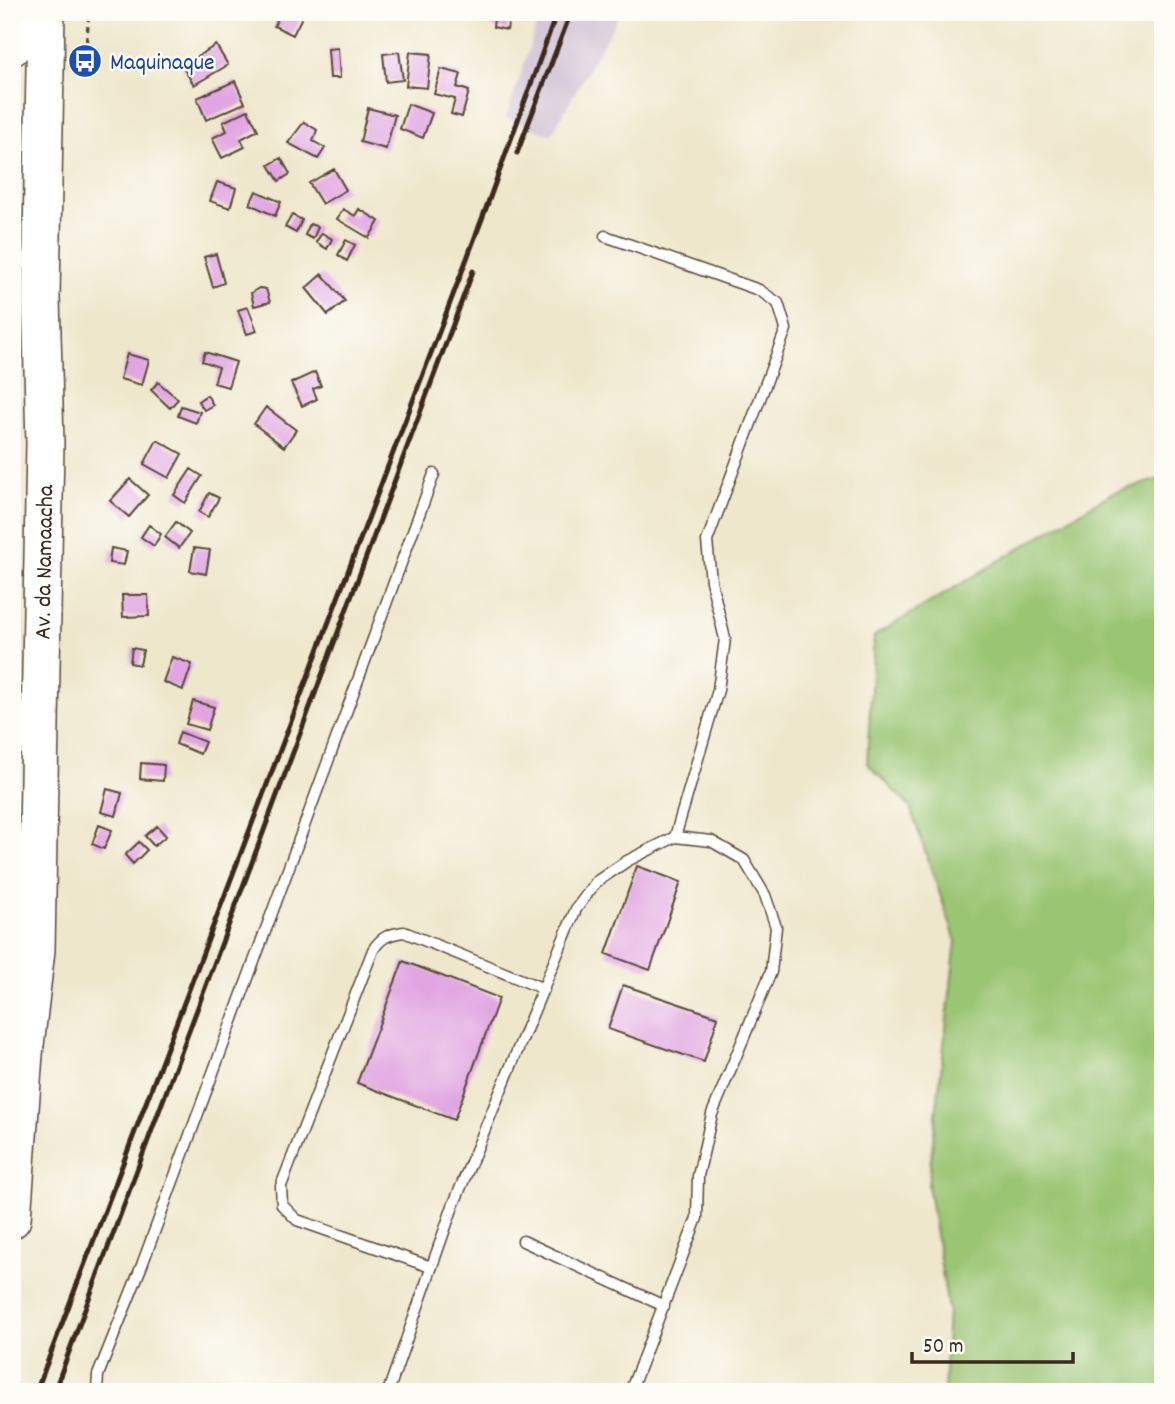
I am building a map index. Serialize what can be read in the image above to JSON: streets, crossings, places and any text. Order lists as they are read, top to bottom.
{
  "streets": {
    "highway": ["Av. da Namaacha"]
  },
  "places": {
    "bus stop": ["Maquinaque"]
  },
  "scale_bar": "50 m"
}
